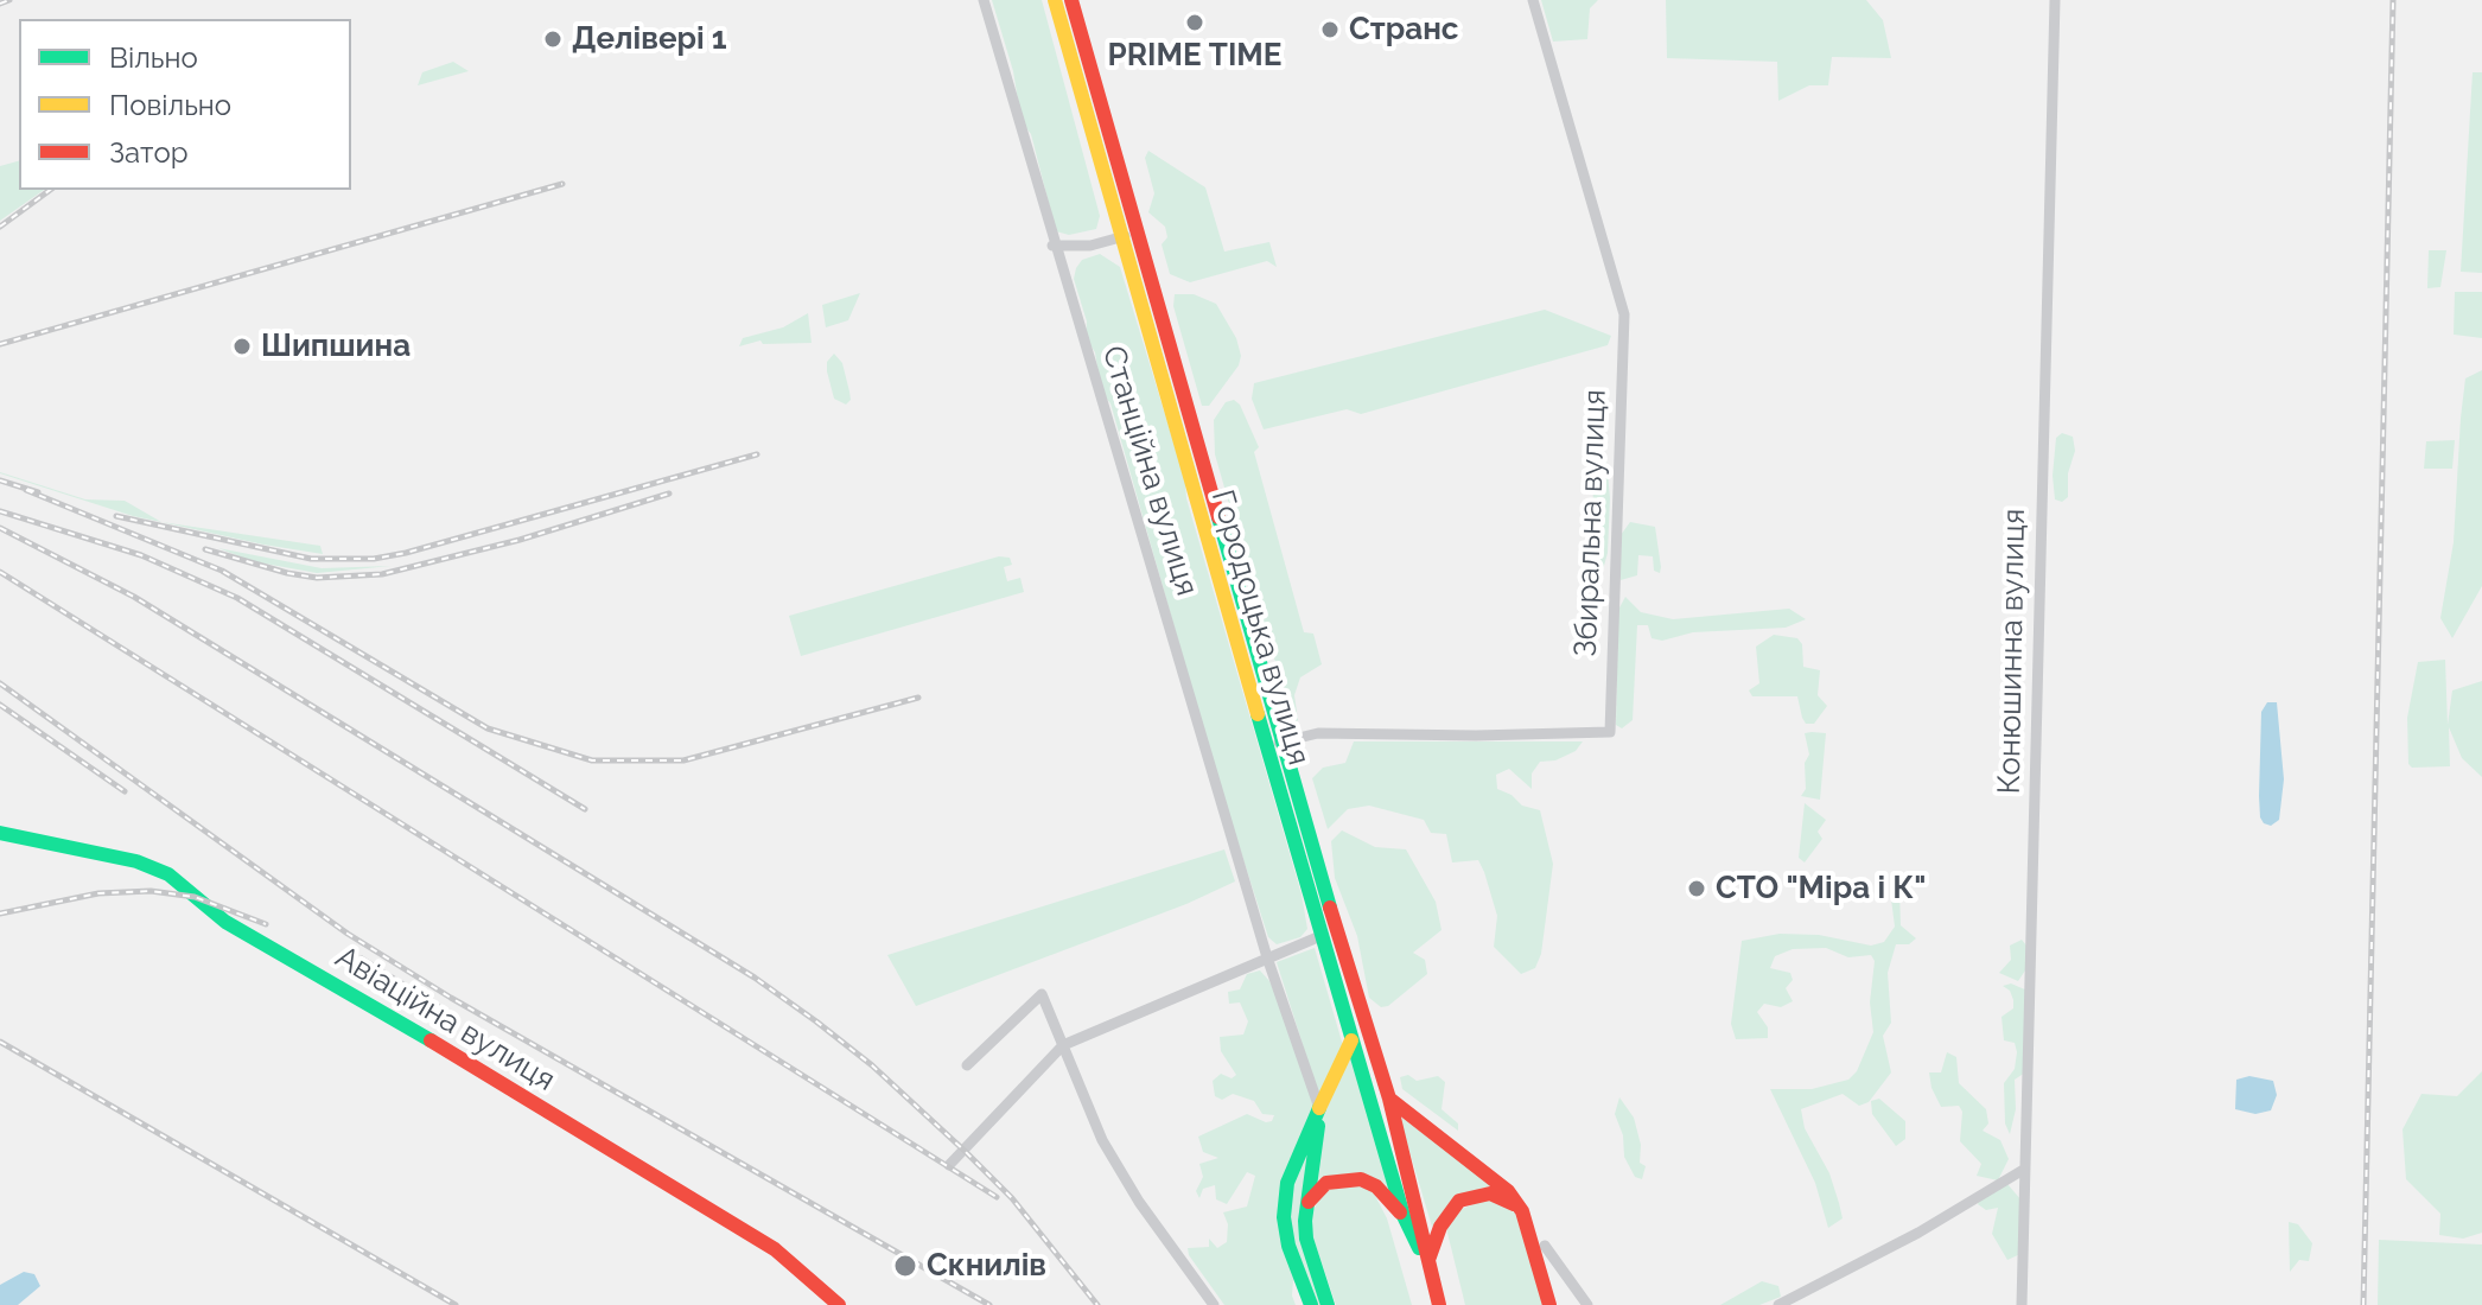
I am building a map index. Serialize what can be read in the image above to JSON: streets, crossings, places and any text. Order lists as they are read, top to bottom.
{
  "streets": {
    "main road": ["Городоцька вулиця", "Авіаційна вулиця"],
    "street": ["Станційна вулиця", "Збиральна вулиця", "Конюшинна вулиця"]
  },
  "crossings": [
    ["Збиральна вулиця", "Городоцька вулиця"]
  ],
  "places": [
    "PRIME TIME",
    "Странс",
    "Делівері 1",
    "Шипшина",
    "СТО \"Міра і К\"",
    "Скнилів"
  ],
  "legend": ["Вільно", "Повільно", "Затор"]
}
